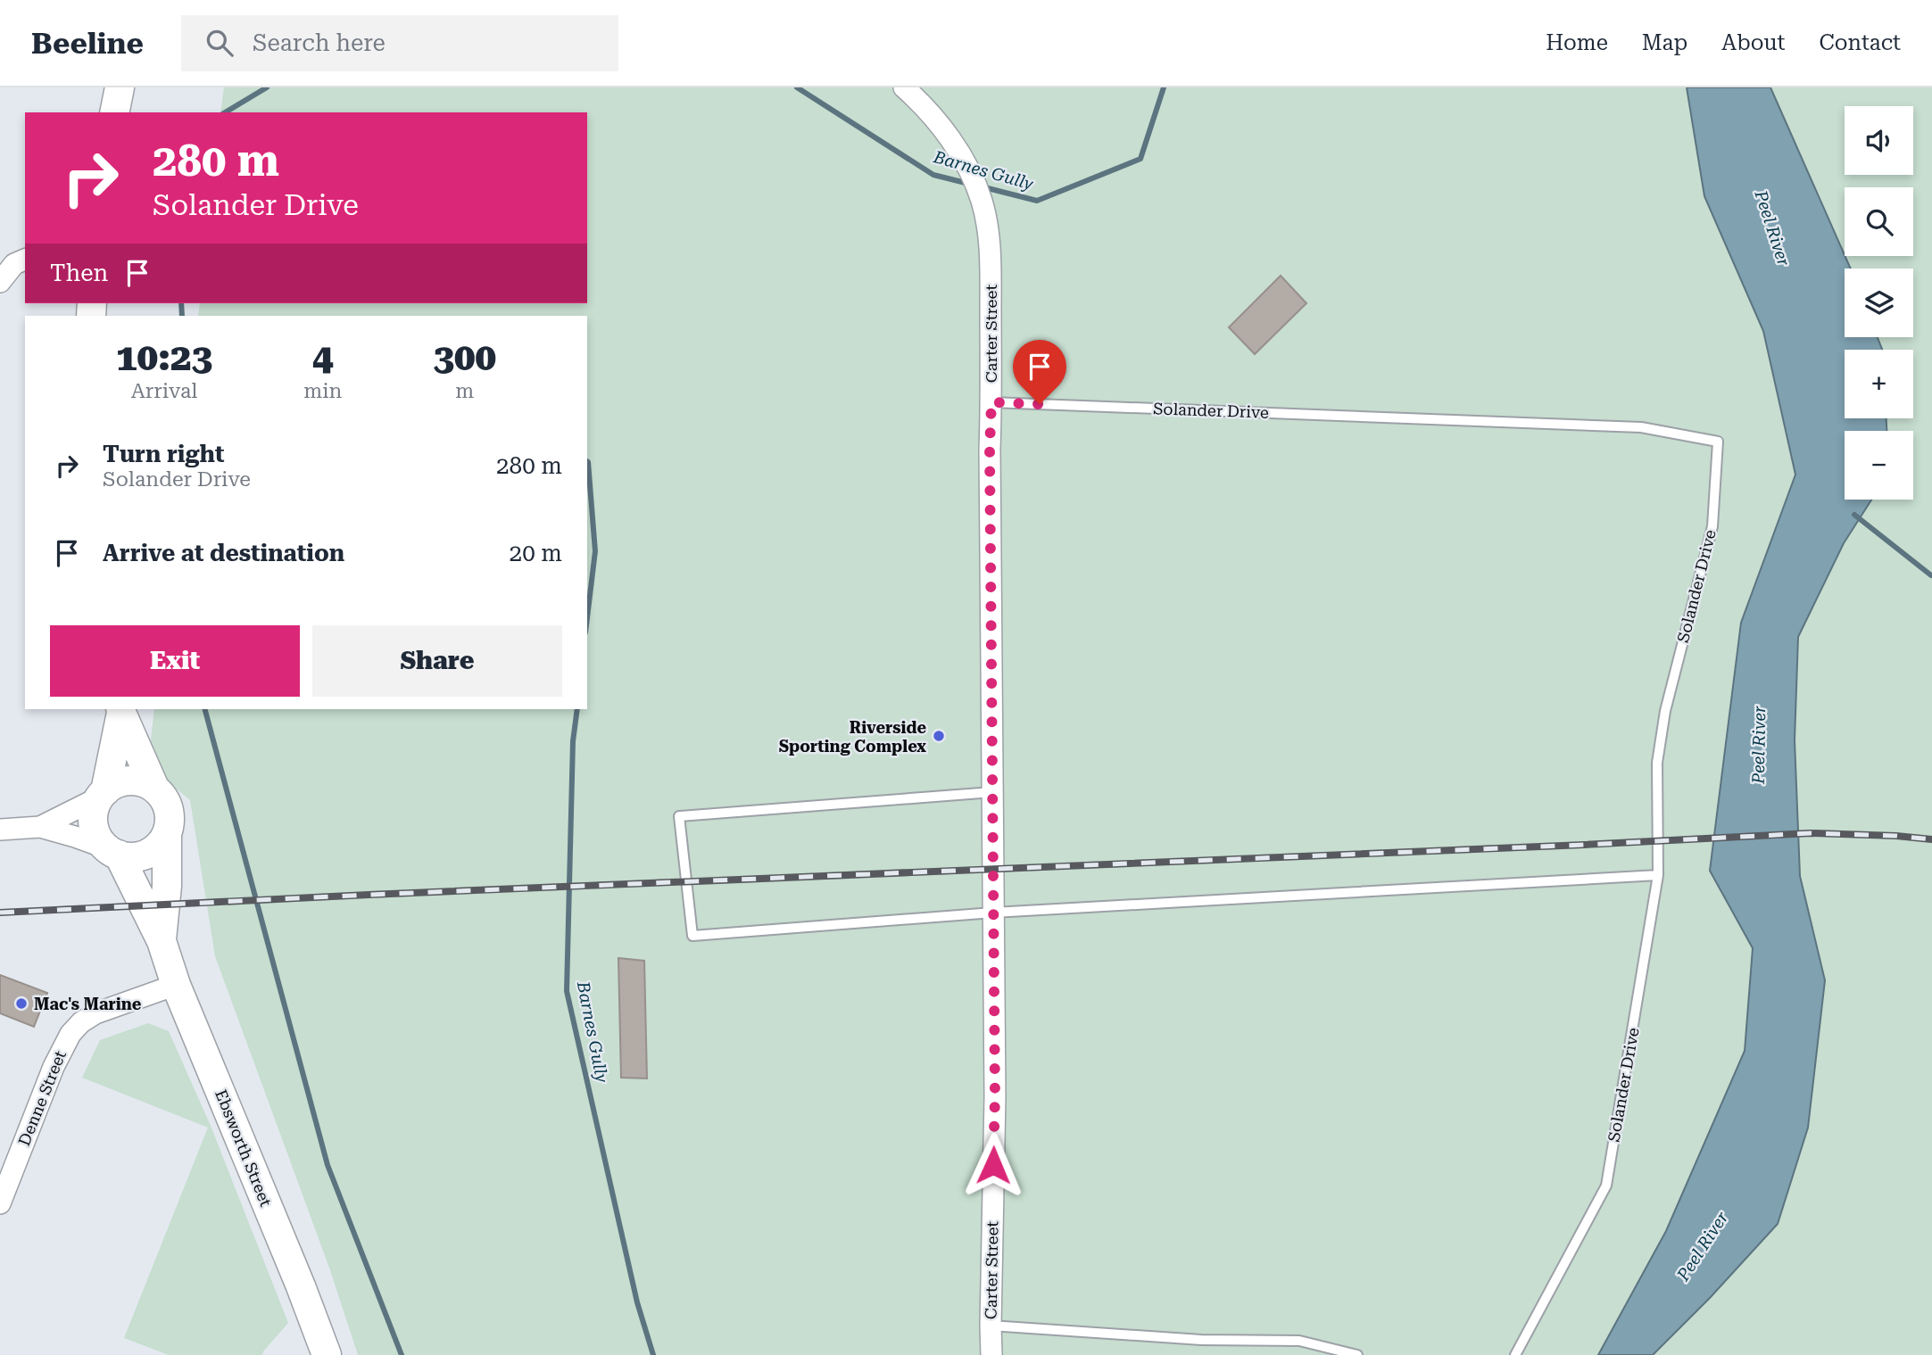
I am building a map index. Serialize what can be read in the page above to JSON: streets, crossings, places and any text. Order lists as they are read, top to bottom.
{
  "streets": {
    "street": ["Carter Street", "Denne Street", "Ebsworth Street"],
    "lane": ["Solander Drive"]
  },
  "crossings": [
    ["Carter Street", "Solander Drive"],
    ["Denne Street", "Ebsworth Street"]
  ],
  "water": ["Barnes Gully", "Peel River"],
  "places": ["Riverside Sporting Complex", "Mac's Marine"],
  "page": {
    "header": "Beeline",
    "search": "Search here",
    "nav": [
      "Home",
      "Map",
      "About",
      "Contact"
    ],
    "map_buttons": ["+", "−"],
    "turn": ["280 m", "Solander Drive"],
    "then": "Then",
    "eta": [
      "10:23",
      "Arrival",
      "4",
      "min",
      "300",
      "m"
    ],
    "list": [
      {
        "name": "Turn right",
        "note": "Solander Drive",
        "value": "280 m"
      },
      {
        "name": "Arrive at destination",
        "value": "20 m"
      }
    ],
    "buttons": ["Exit", "Share"]
  }
}
